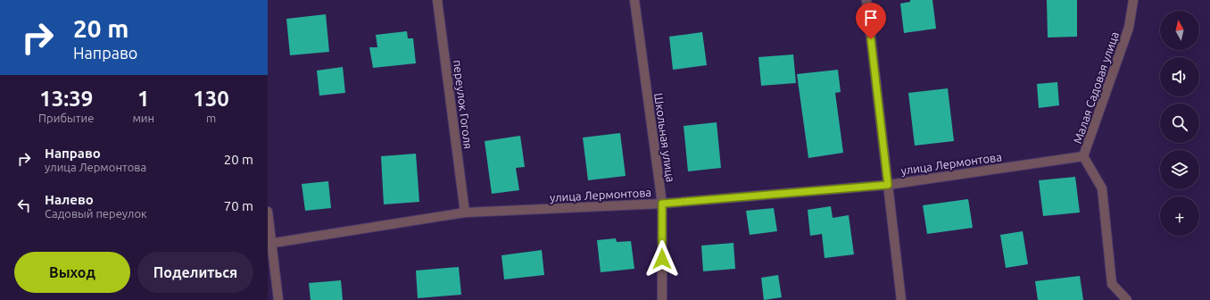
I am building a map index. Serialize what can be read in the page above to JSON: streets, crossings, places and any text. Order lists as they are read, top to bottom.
{
  "streets": {
    "street": [
      "Малая Садовая улица",
      "переулок Гоголя",
      "Школьная улица",
      "улица Лермонтова"
    ]
  },
  "crossings": [
    ["Малая Садовая улица", "улица Лермонтова"],
    ["переулок Гоголя", "улица Лермонтова"],
    ["Школьная улица", "улица Лермонтова"]
  ],
  "north": "top",
  "page": {
    "turn": ["20 m", "Направо"],
    "map_buttons": "+",
    "eta": [
      "13:39",
      "Прибытие",
      "1",
      "мин",
      "130",
      "m"
    ],
    "list": [
      {
        "name": "Направо",
        "note": "улица Лермонтова",
        "value": "20 m"
      },
      {
        "name": "Налево",
        "note": "Садовый переулок",
        "value": "70 m"
      }
    ],
    "buttons": ["Выход", "Поделиться"]
  }
}
